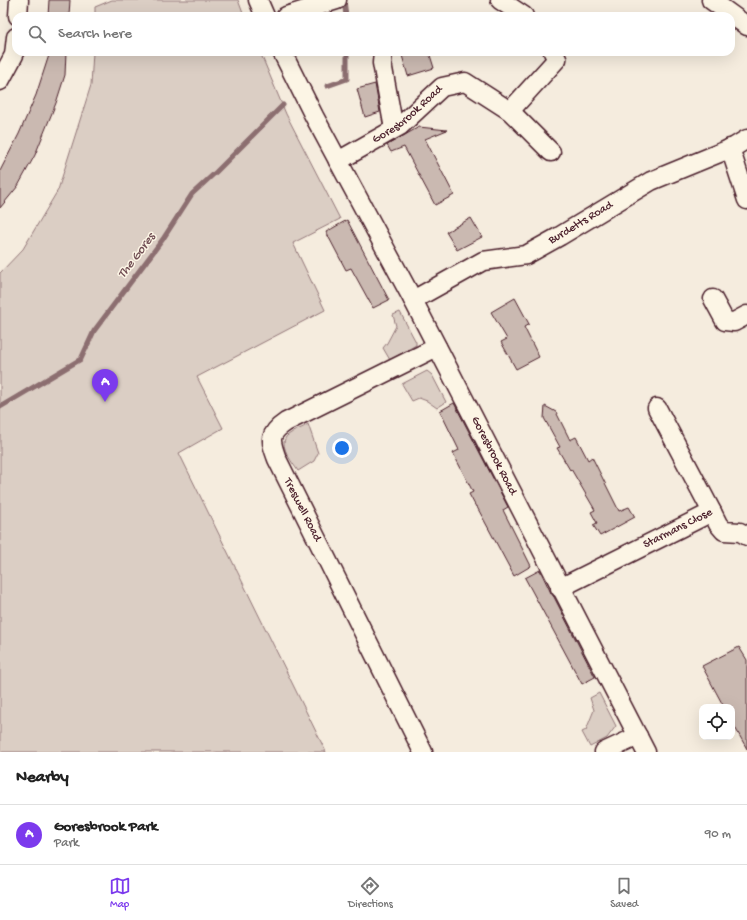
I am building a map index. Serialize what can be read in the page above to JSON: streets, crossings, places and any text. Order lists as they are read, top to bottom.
{
  "streets": {
    "street": [
      "Goresbrook Road",
      "Burdetts Road",
      "Treswell Road",
      "Starmans Close"
    ]
  },
  "crossings": [
    ["Goresbrook Road", "Burdetts Road"],
    ["Goresbrook Road", "Treswell Road"],
    ["Goresbrook Road", "Starmans Close"]
  ],
  "water": ["The Gores"],
  "page": {
    "search": "Search here",
    "pins": "A",
    "heading": "Nearby",
    "list": [
      {
        "mark": "A",
        "name": "Goresbrook Park",
        "note": "Park",
        "value": "90 m"
      }
    ],
    "nav": ["Map", "Directions", "Saved"]
  }
}
